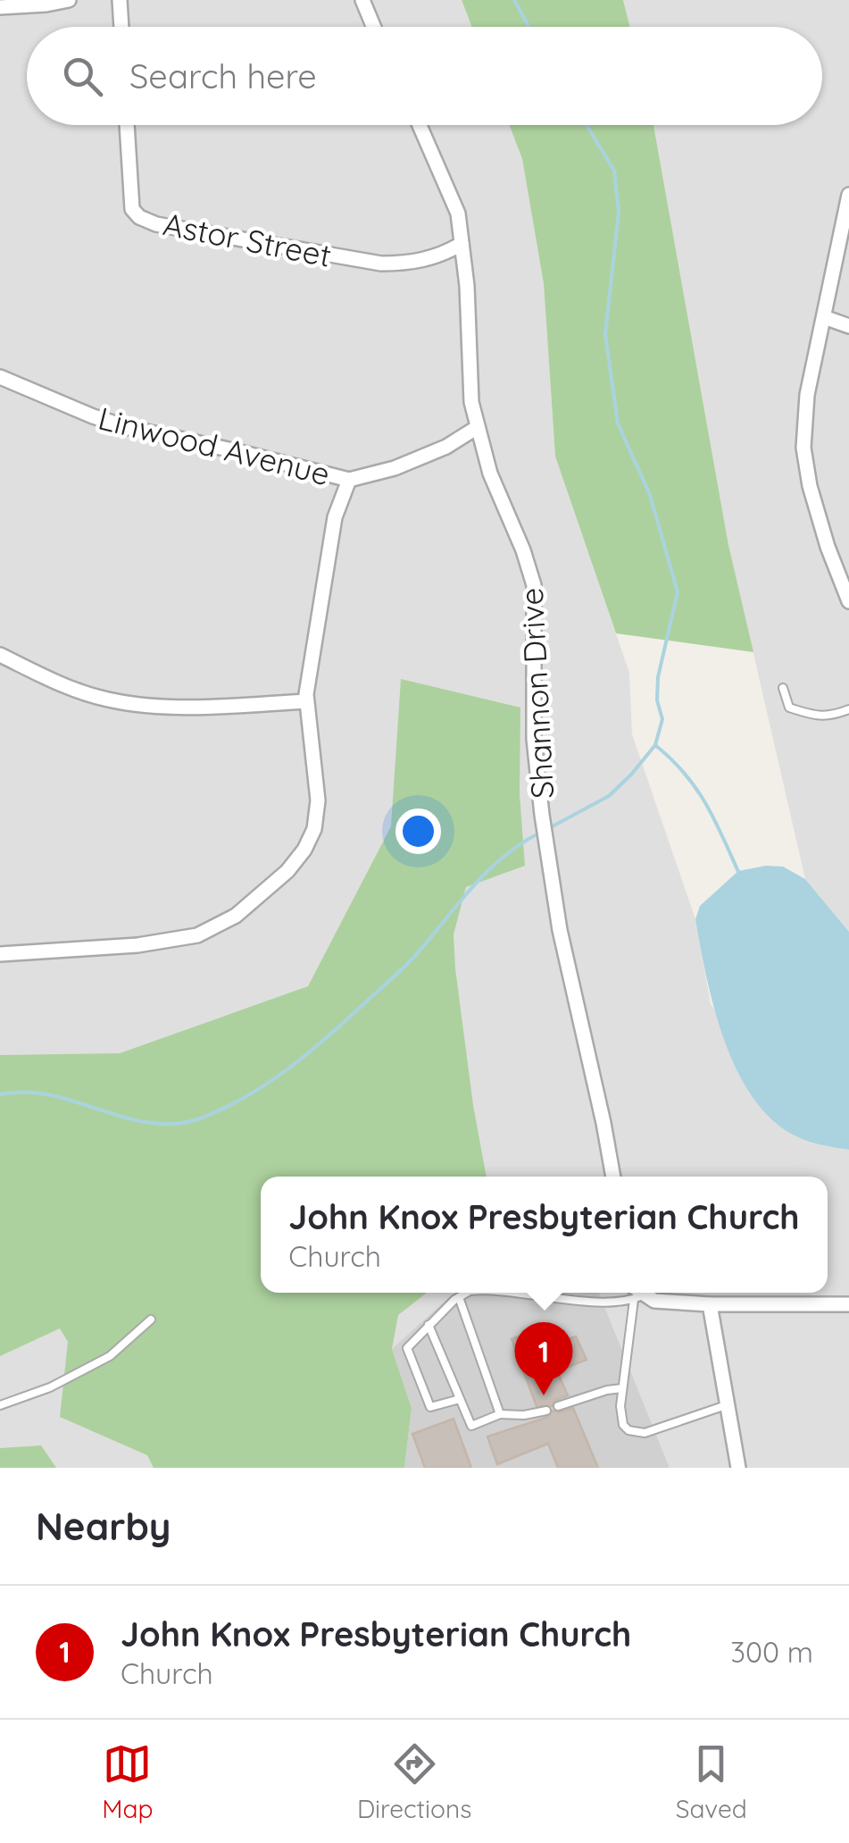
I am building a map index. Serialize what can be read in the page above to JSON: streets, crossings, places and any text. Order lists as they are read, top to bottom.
{
  "streets": {
    "street": ["Astor Street", "Linwood Avenue", "Shannon Drive"]
  },
  "crossings": [
    ["Astor Street", "Shannon Drive"],
    ["Linwood Avenue", "Shannon Drive"]
  ],
  "page": {
    "search": "Search here",
    "popup": ["John Knox Presbyterian Church", "Church"],
    "pins": "1",
    "heading": "Nearby",
    "list": [
      {
        "mark": "1",
        "name": "John Knox Presbyterian Church",
        "note": "Church",
        "value": "300 m"
      }
    ],
    "nav": ["Map", "Directions", "Saved"]
  }
}
